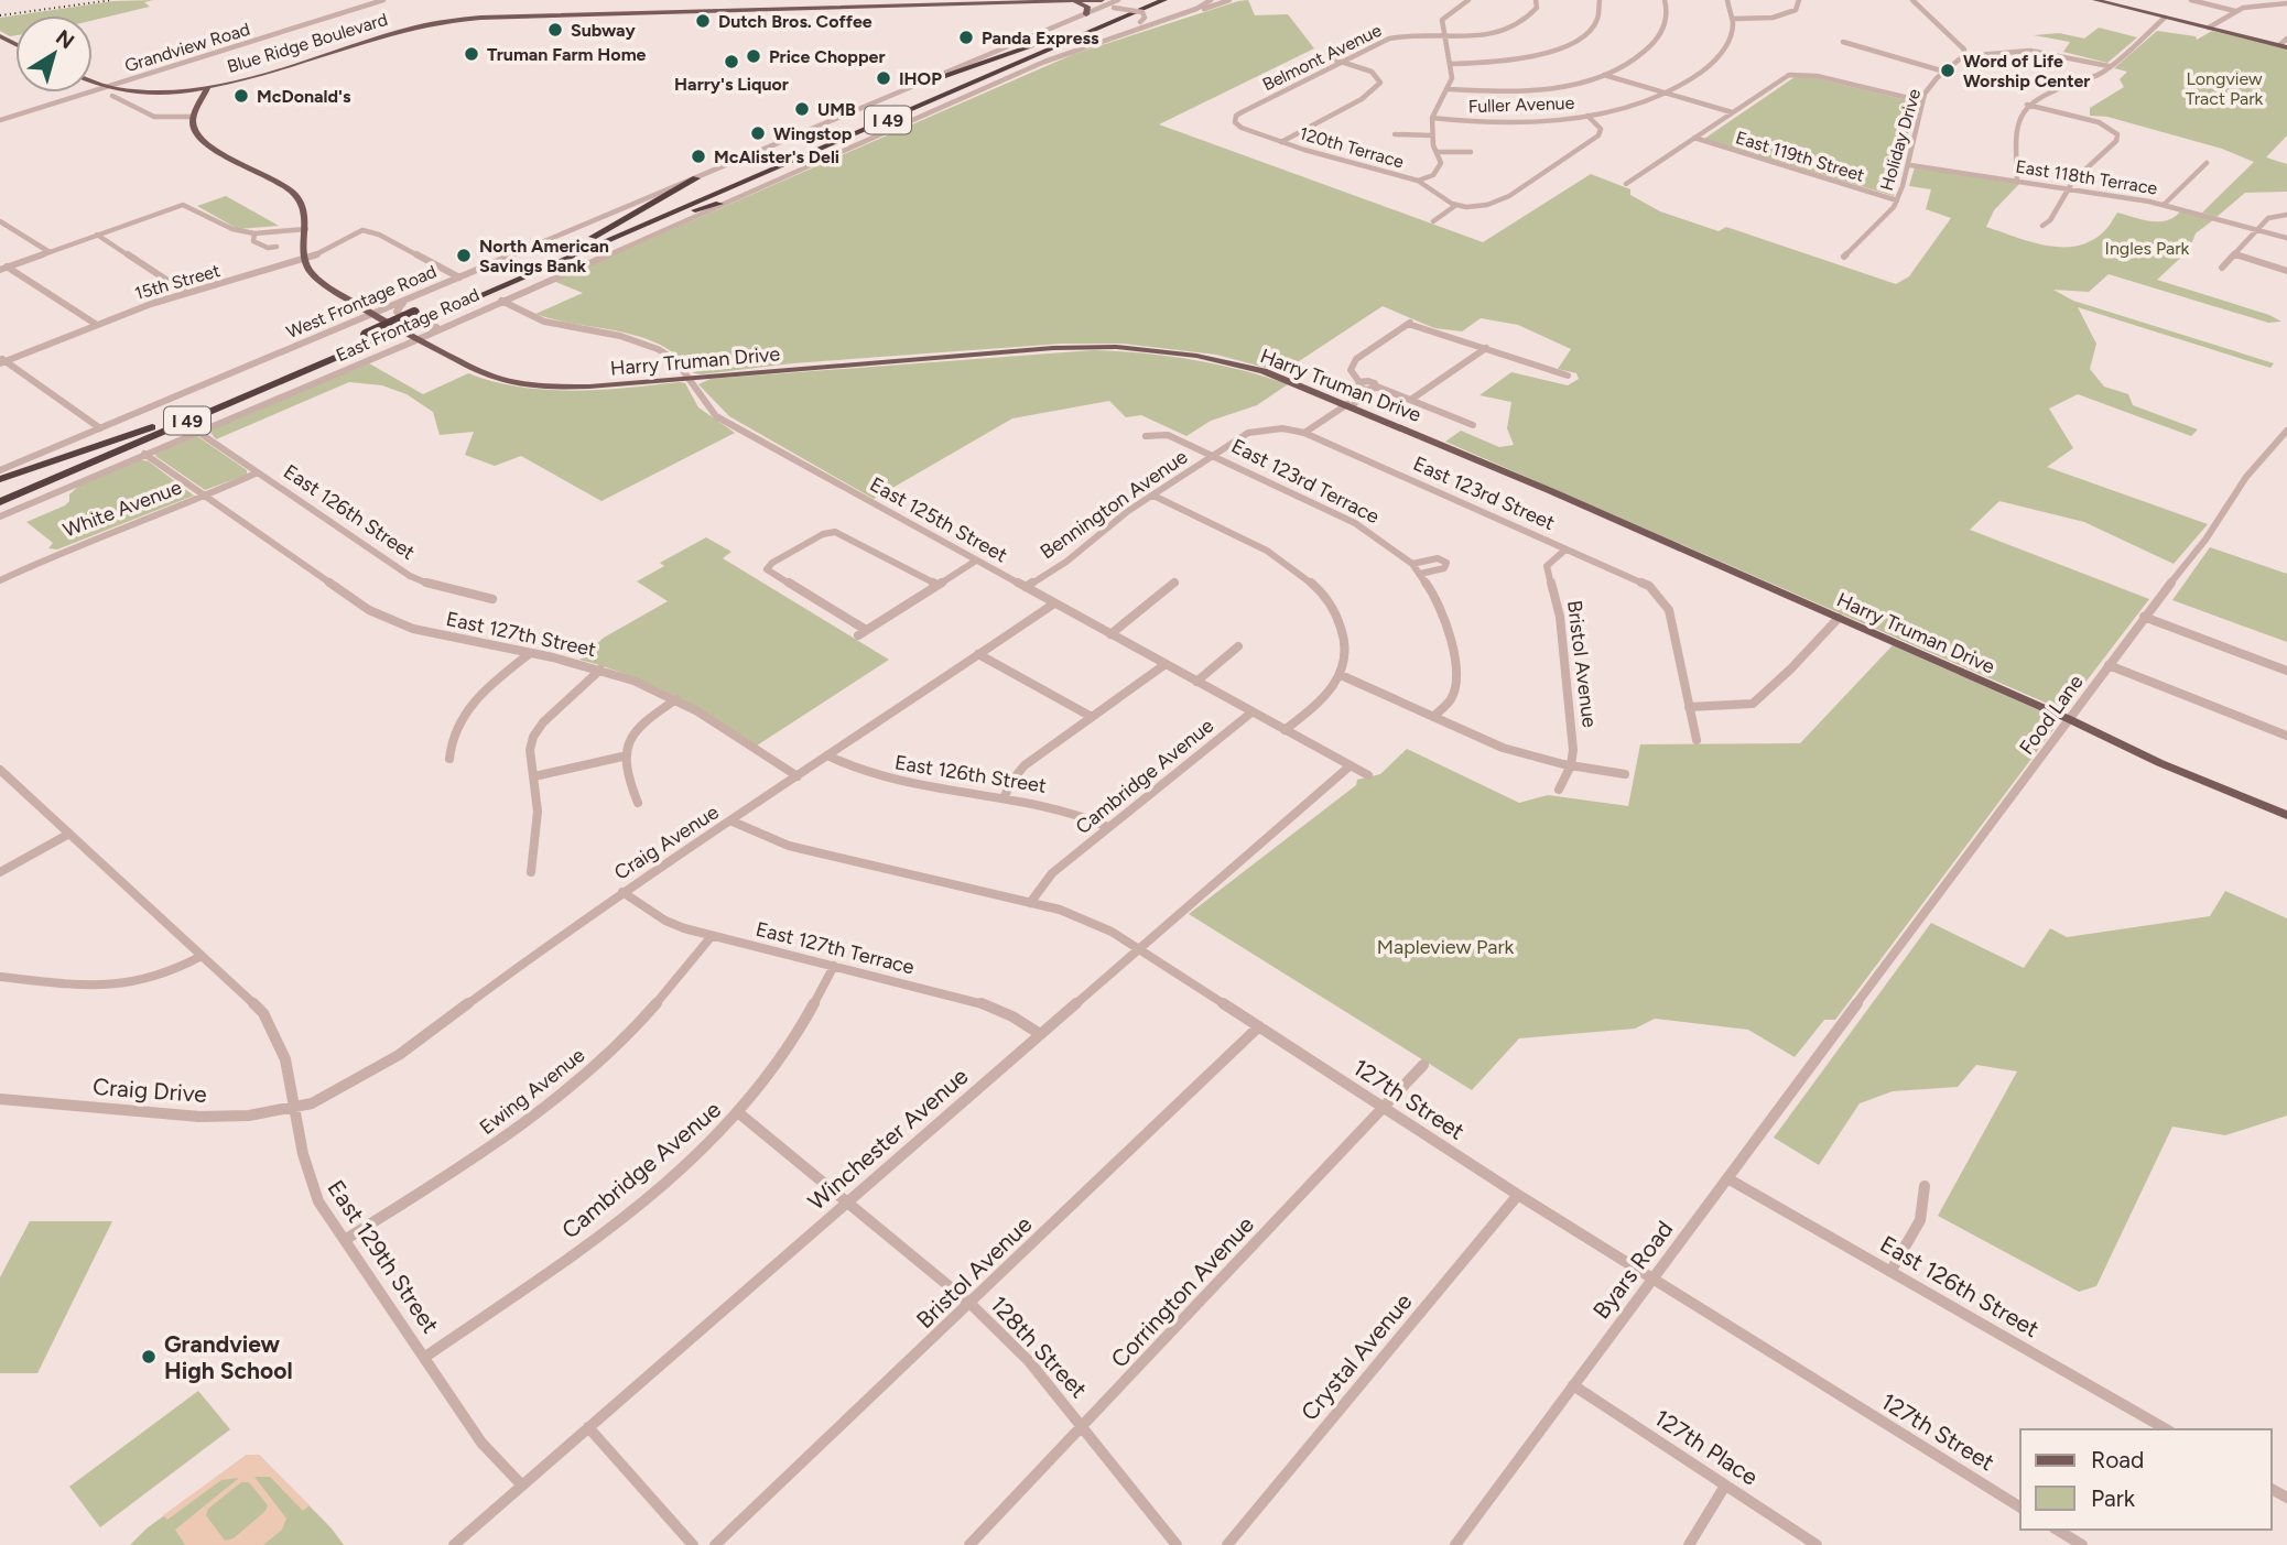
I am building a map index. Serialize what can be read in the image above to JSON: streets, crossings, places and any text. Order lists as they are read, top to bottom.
{
  "streets": {
    "highway": ["I 49"],
    "main road": ["Blue Ridge Boulevard", "Harry Truman Drive"],
    "street": [
      "Grandview Road",
      "Belmont Avenue",
      "Fuller Avenue",
      "Holiday Drive",
      "120th Terrace",
      "East 119th Street",
      "East 118th Terrace",
      "15th Street",
      "West Frontage Road",
      "East Frontage Road",
      "East 123rd Terrace",
      "East 123rd Street",
      "Bennington Avenue",
      "White Avenue",
      "East 126th Street",
      "East 125th Street",
      "East 127th Street",
      "Bristol Avenue",
      "Food Lane",
      "Cambridge Avenue",
      "Craig Avenue",
      "East 127th Terrace",
      "Craig Drive",
      "Ewing Avenue",
      "127th Street",
      "Winchester Avenue",
      "East 129th Street",
      "Byars Road",
      "Corrington Avenue",
      "128th Street",
      "Crystal Avenue",
      "127th Place"
    ]
  },
  "crossings": [
    ["Blue Ridge Boulevard", "Grandview Road"],
    ["Belmont Avenue", "120th Terrace"],
    ["Fuller Avenue", "120th Terrace"],
    ["Holiday Drive", "East 119th Street"],
    ["Holiday Drive", "East 118th Terrace"],
    ["15th Street", "West Frontage Road"],
    ["15th Street", "Harry Truman Drive"],
    ["West Frontage Road", "Harry Truman Drive"],
    ["East Frontage Road", "Harry Truman Drive"],
    ["East Frontage Road", "East 126th Street"],
    ["East Frontage Road", "East 125th Street"],
    ["Harry Truman Drive", "East 125th Street"],
    ["Harry Truman Drive", "Food Lane"],
    ["East 123rd Terrace", "Bennington Avenue"],
    ["East 123rd Street", "Bennington Avenue"],
    ["East 123rd Street", "Bristol Avenue"],
    ["Bennington Avenue", "East 125th Street"],
    ["White Avenue", "East 126th Street"],
    ["White Avenue", "East 127th Street"],
    ["East 126th Street", "Cambridge Avenue"],
    ["East 126th Street", "Craig Avenue"],
    ["East 126th Street", "Byars Road"],
    ["East 125th Street", "Cambridge Avenue"],
    ["East 125th Street", "Craig Avenue"],
    ["East 125th Street", "Winchester Avenue"],
    ["East 127th Street", "Craig Avenue"],
    ["Bristol Avenue", "127th Street"],
    ["Bristol Avenue", "128th Street"],
    ["Food Lane", "Byars Road"],
    ["Cambridge Avenue", "East 127th Terrace"],
    ["Cambridge Avenue", "127th Street"],
    ["Cambridge Avenue", "East 129th Street"],
    ["Cambridge Avenue", "128th Street"],
    ["Craig Avenue", "East 127th Terrace"],
    ["Craig Avenue", "Craig Drive"],
    ["Craig Avenue", "127th Street"],
    ["Craig Avenue", "East 129th Street"],
    ["East 127th Terrace", "Ewing Avenue"],
    ["East 127th Terrace", "Winchester Avenue"],
    ["Craig Drive", "East 129th Street"],
    ["Ewing Avenue", "East 129th Street"],
    ["127th Street", "Winchester Avenue"],
    ["127th Street", "Byars Road"],
    ["127th Street", "Corrington Avenue"],
    ["127th Street", "Crystal Avenue"],
    ["Winchester Avenue", "East 129th Street"],
    ["Winchester Avenue", "128th Street"],
    ["Byars Road", "127th Place"],
    ["Corrington Avenue", "128th Street"]
  ],
  "parks": ["Longview Tract Park", "Ingles Park", "Mapleview Park"],
  "places": [
    "Dutch Bros. Coffee",
    "Subway",
    "Panda Express",
    "Truman Farm Home",
    "Price Chopper",
    "Harry's Liquor",
    "Word of Life Worship Center",
    "IHOP",
    "McDonald's",
    "UMB",
    "Wingstop",
    "McAlister's Deli",
    "North American Savings Bank",
    "Grandview High School"
  ],
  "legend": ["Road", "Park"],
  "north": "top right"
}
